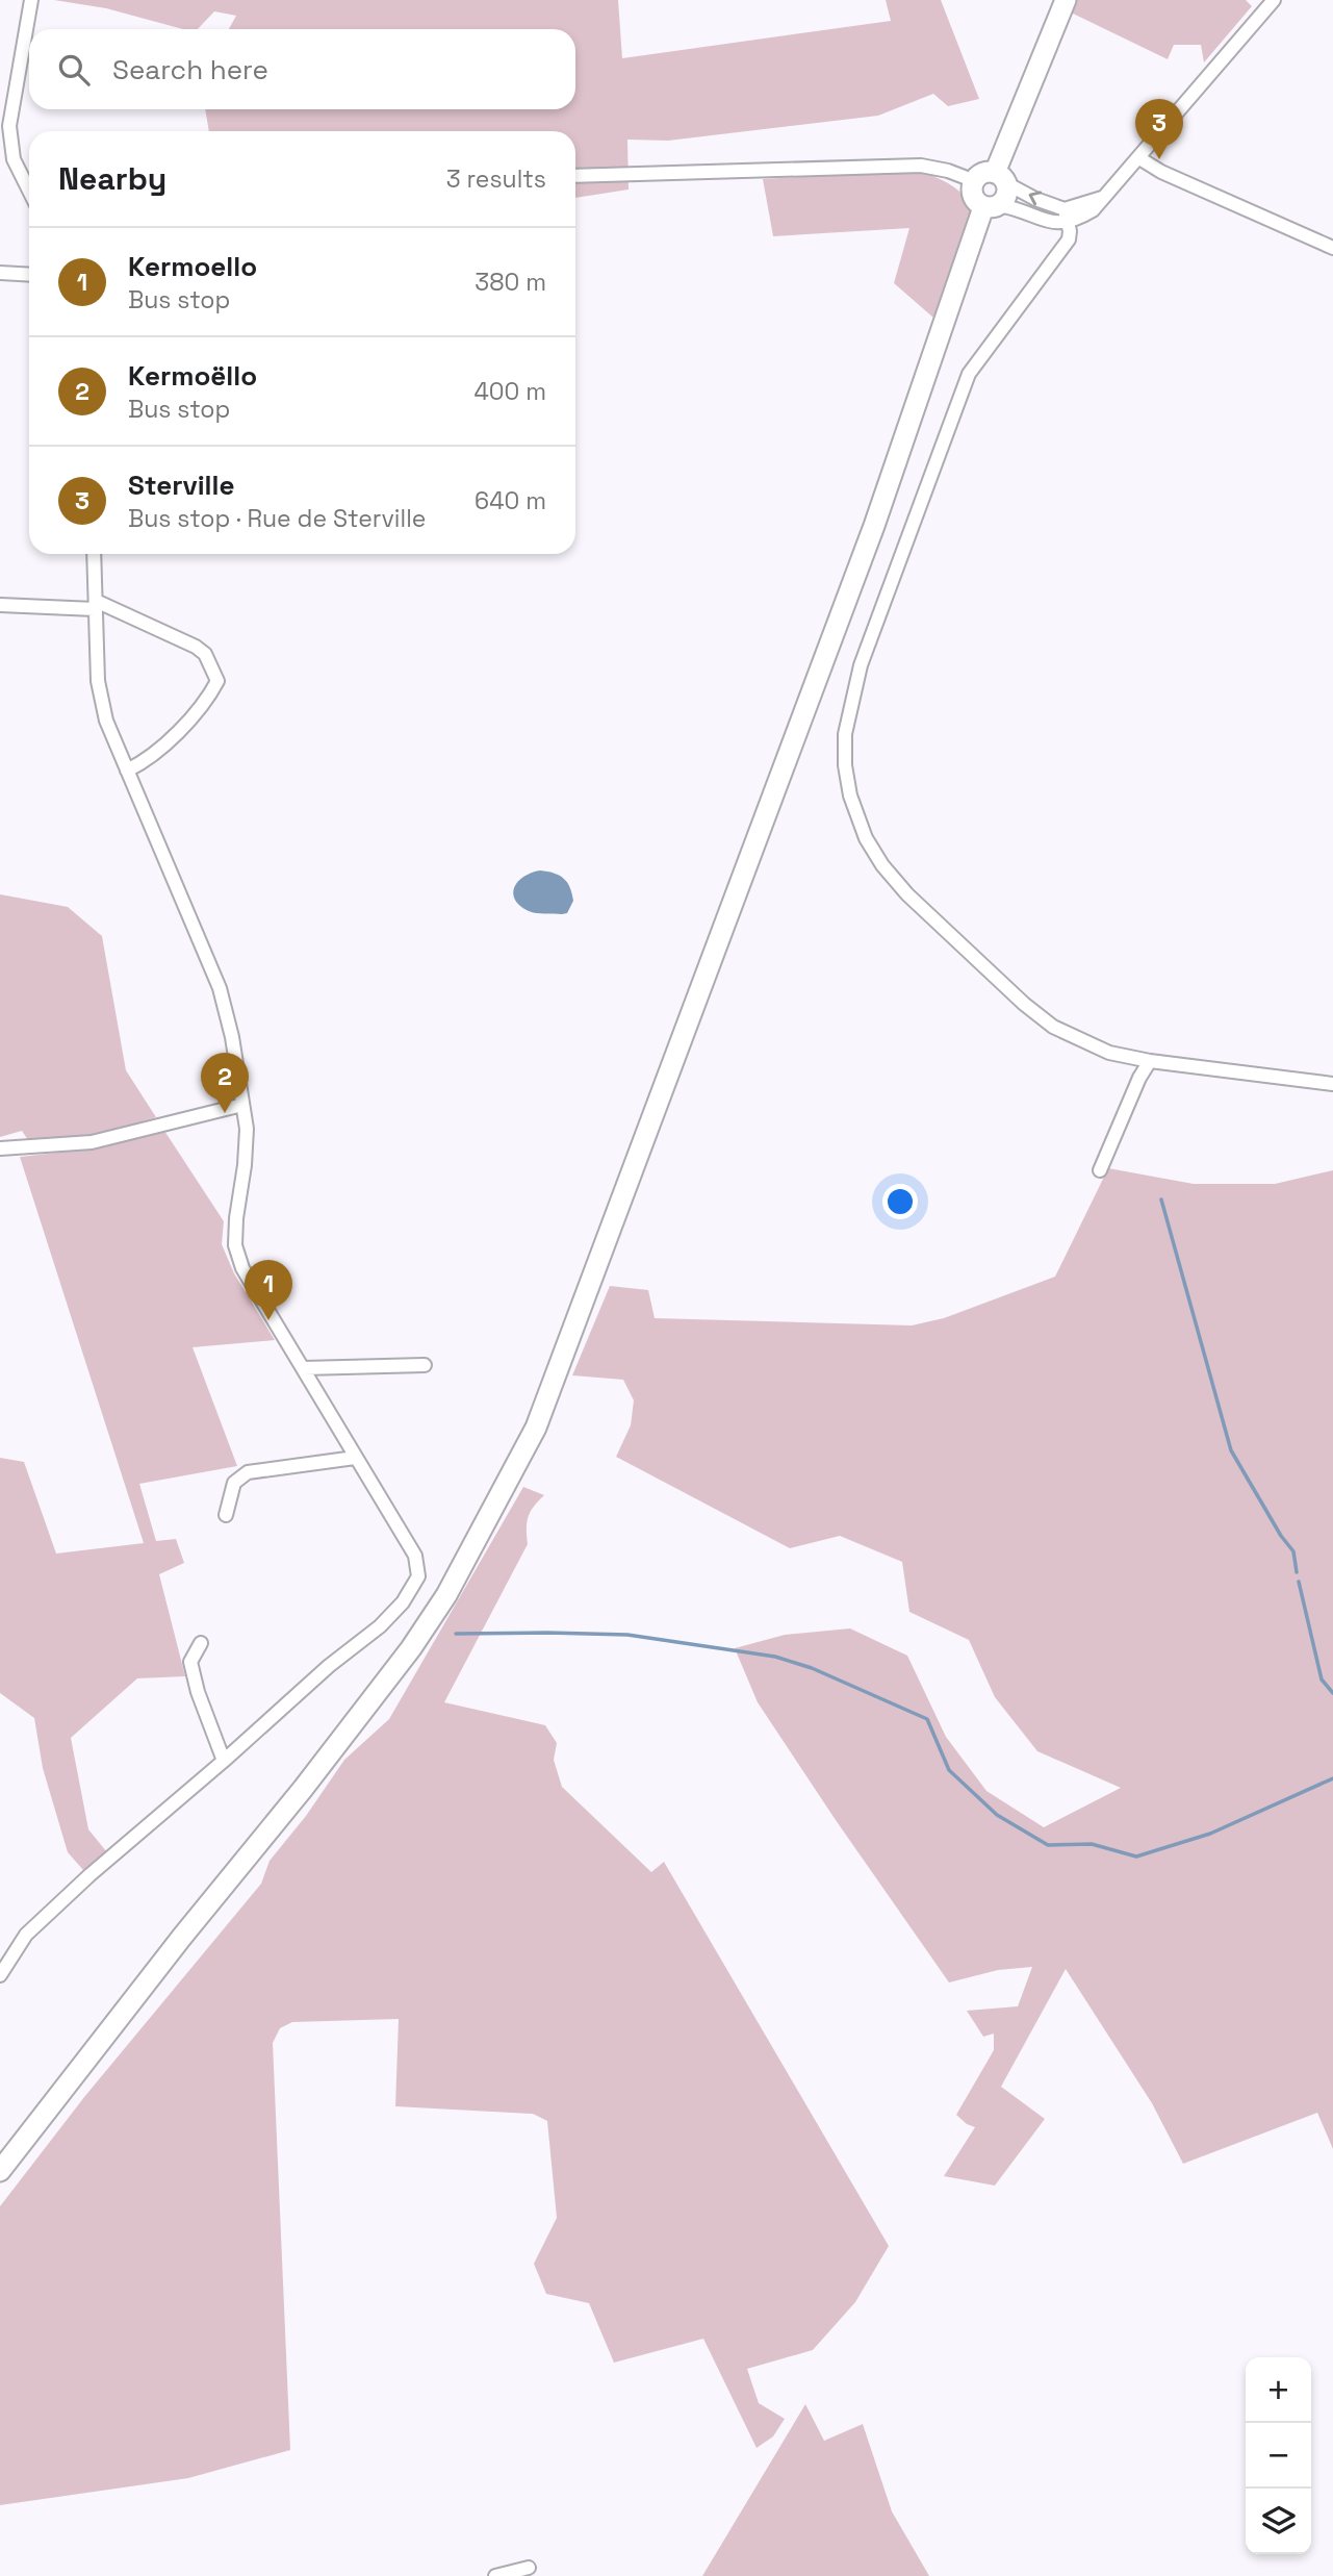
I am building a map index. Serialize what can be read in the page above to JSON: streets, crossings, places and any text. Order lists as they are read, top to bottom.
{
  "page": {
    "search": "Search here",
    "pins": ["3", "2", "1"],
    "heading": ["Nearby", "3 results"],
    "list": [
      {
        "mark": "1",
        "name": "Kermoello",
        "note": "Bus stop",
        "value": "380 m"
      },
      {
        "mark": "2",
        "name": "Kermoëllo",
        "note": "Bus stop",
        "value": "400 m"
      },
      {
        "mark": "3",
        "name": "Sterville",
        "note": "Bus stop · Rue de Sterville",
        "value": "640 m"
      }
    ],
    "map_buttons": ["+", "−"]
  }
}
